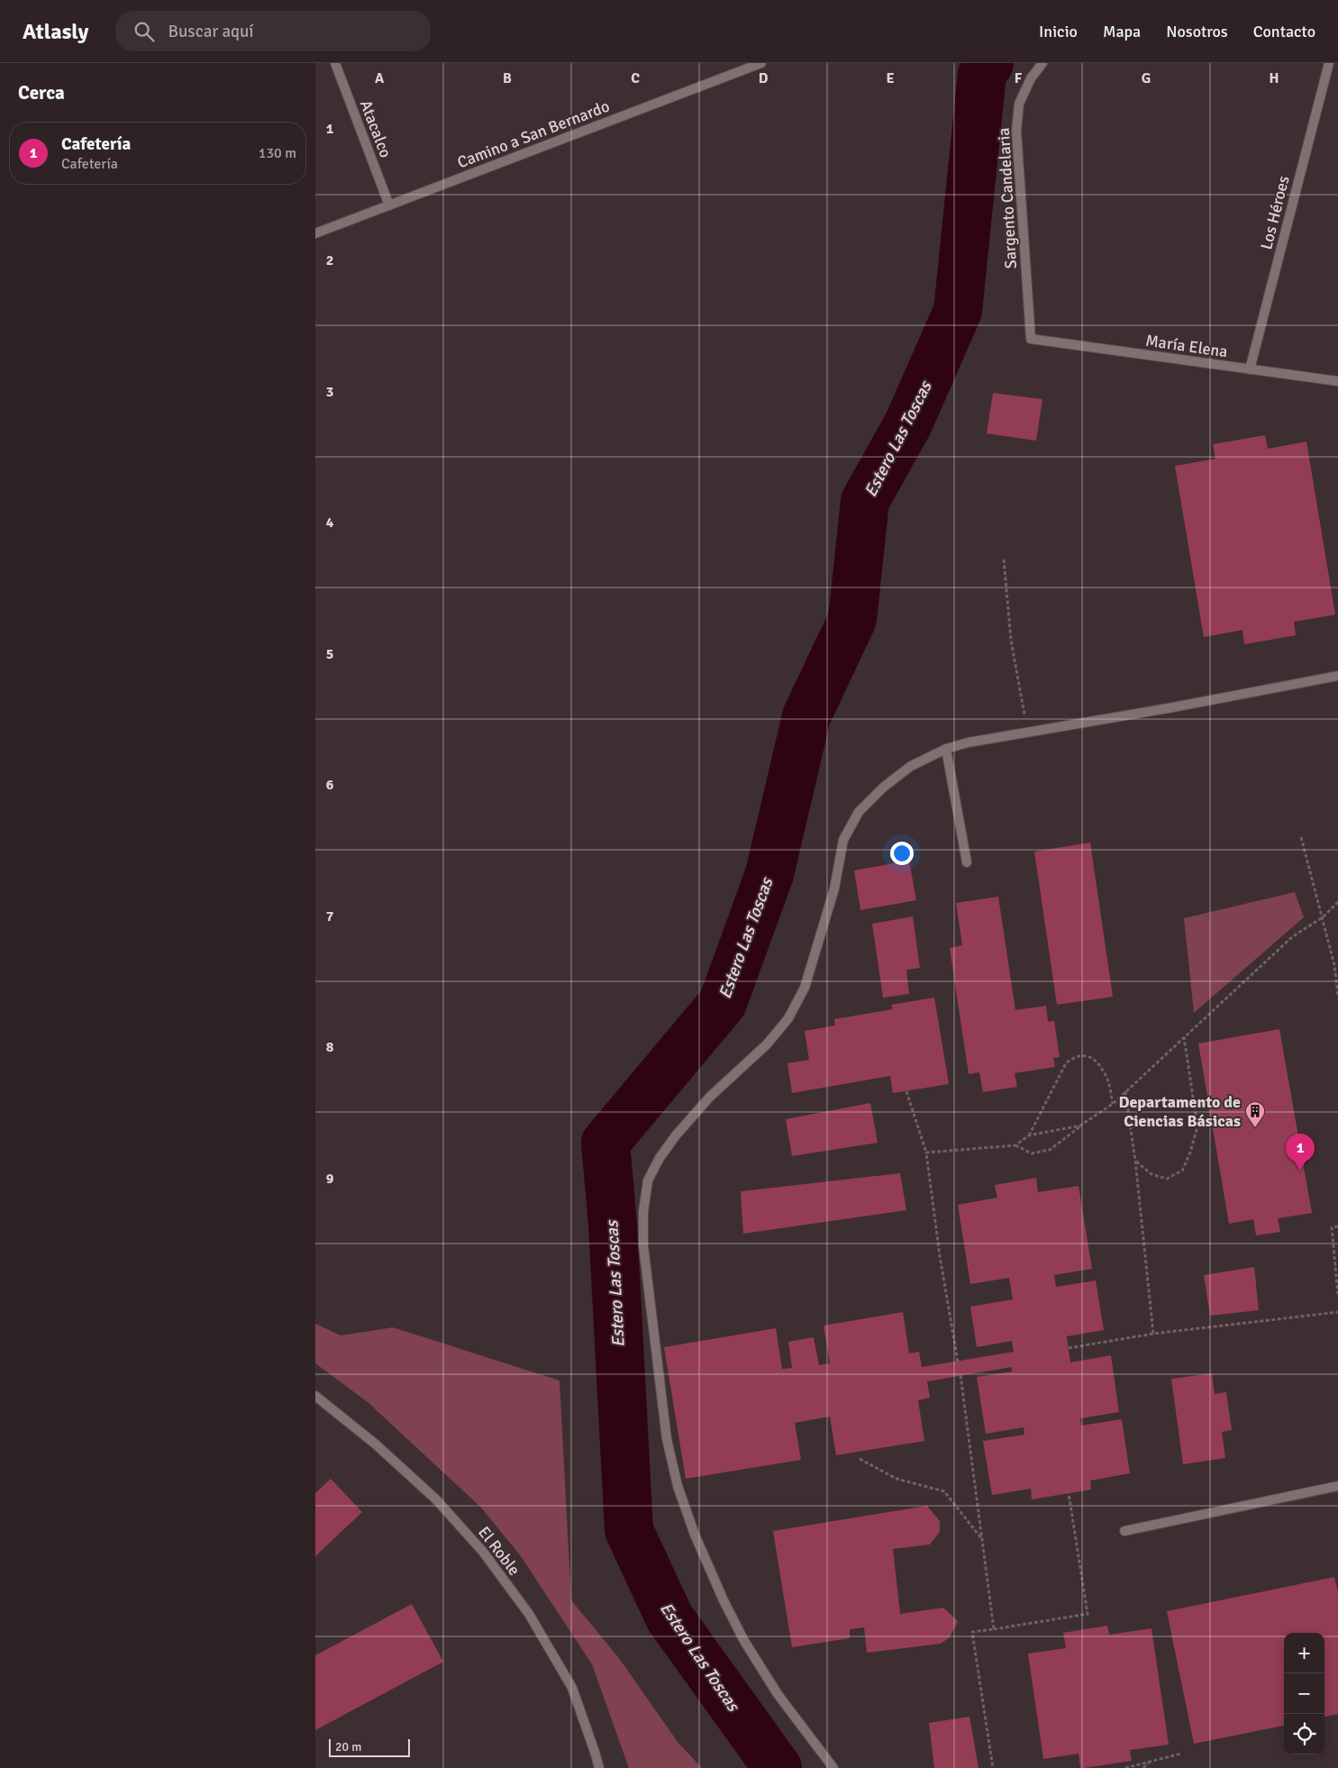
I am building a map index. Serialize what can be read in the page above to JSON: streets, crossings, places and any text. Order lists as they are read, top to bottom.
{
  "streets": {
    "street": [
      "Atacalco",
      "Camino a San Bernardo",
      "Sargento Candelaria",
      "Los Héroes",
      "María Elena",
      "El Roble"
    ]
  },
  "crossings": [
    ["Atacalco", "Camino a San Bernardo"],
    ["Sargento Candelaria", "María Elena"],
    ["Los Héroes", "María Elena"]
  ],
  "water": ["Estero Las Toscas"],
  "places": {
    "building": ["Departamento de Ciencias Básicas"]
  },
  "scale_bar": "20 m",
  "page": {
    "header": "Atlasly",
    "search": "Buscar aquí",
    "nav": [
      "Inicio",
      "Mapa",
      "Nosotros",
      "Contacto"
    ],
    "heading": "Cerca",
    "list": [
      {
        "mark": "1",
        "name": "Cafetería",
        "note": "Cafetería",
        "value": "130 m"
      }
    ],
    "pins": "1",
    "map_buttons": ["+", "−"],
    "scale": "20 m"
  },
  "grid": {
    "columns": [
      "A",
      "B",
      "C",
      "D",
      "E",
      "F",
      "G",
      "H"
    ],
    "rows": [
      "1",
      "2",
      "3",
      "4",
      "5",
      "6",
      "7",
      "8",
      "9"
    ]
  }
}
